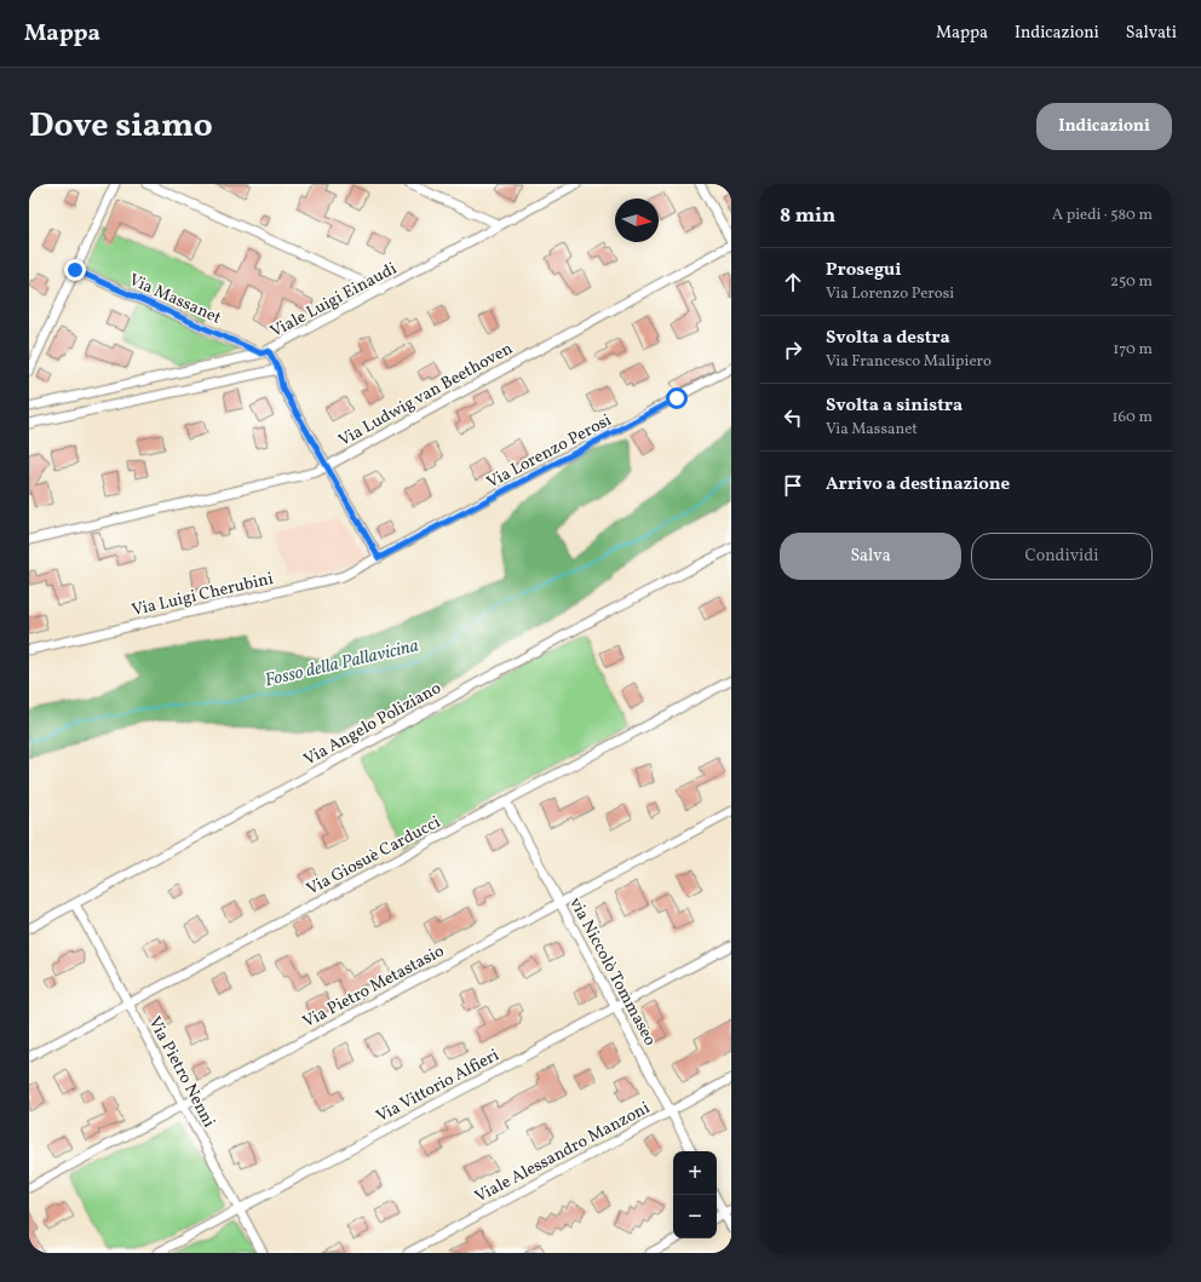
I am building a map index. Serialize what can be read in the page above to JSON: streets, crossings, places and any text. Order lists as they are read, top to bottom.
{
  "streets": {
    "street": [
      "Via Massanet",
      "Viale Luigi Einaudi",
      "Via Ludwig van Beethoven",
      "Via Lorenzo Perosi",
      "Via Luigi Cherubini",
      "Via Angelo Poliziano",
      "Via Giosuè Carducci",
      "via Niccolò Tommaseo",
      "Via Pietro Metastasio",
      "Via Pietro Nenni",
      "Via Vittorio Alfieri",
      "Viale Alessandro Manzoni"
    ]
  },
  "crossings": [
    ["Via Massanet", "Viale Luigi Einaudi"],
    ["Via Lorenzo Perosi", "Via Luigi Cherubini"],
    ["Via Angelo Poliziano", "Via Pietro Nenni"],
    ["Via Giosuè Carducci", "via Niccolò Tommaseo"],
    ["Via Giosuè Carducci", "Via Pietro Nenni"],
    ["via Niccolò Tommaseo", "Via Pietro Metastasio"],
    ["via Niccolò Tommaseo", "Via Vittorio Alfieri"],
    ["via Niccolò Tommaseo", "Viale Alessandro Manzoni"],
    ["Via Pietro Metastasio", "Via Pietro Nenni"],
    ["Via Pietro Nenni", "Via Vittorio Alfieri"]
  ],
  "water": ["Fosso della Pallavicina"],
  "north": "right",
  "page": {
    "header": "Mappa",
    "nav": ["Mappa", "Indicazioni", "Salvati"],
    "title": "Dove siamo",
    "buttons": [
      "Indicazioni",
      ["Salva", "Condividi"]
    ],
    "heading": ["8 min", "A piedi · 580 m"],
    "list": [
      ["Prosegui", "Via Lorenzo Perosi", "250 m"],
      ["Svolta a destra", "Via Francesco Malipiero", "170 m"],
      ["Svolta a sinistra", "Via Massanet", "160 m"],
      "Arrivo a destinazione"
    ],
    "map_buttons": ["+", "−"]
  }
}
